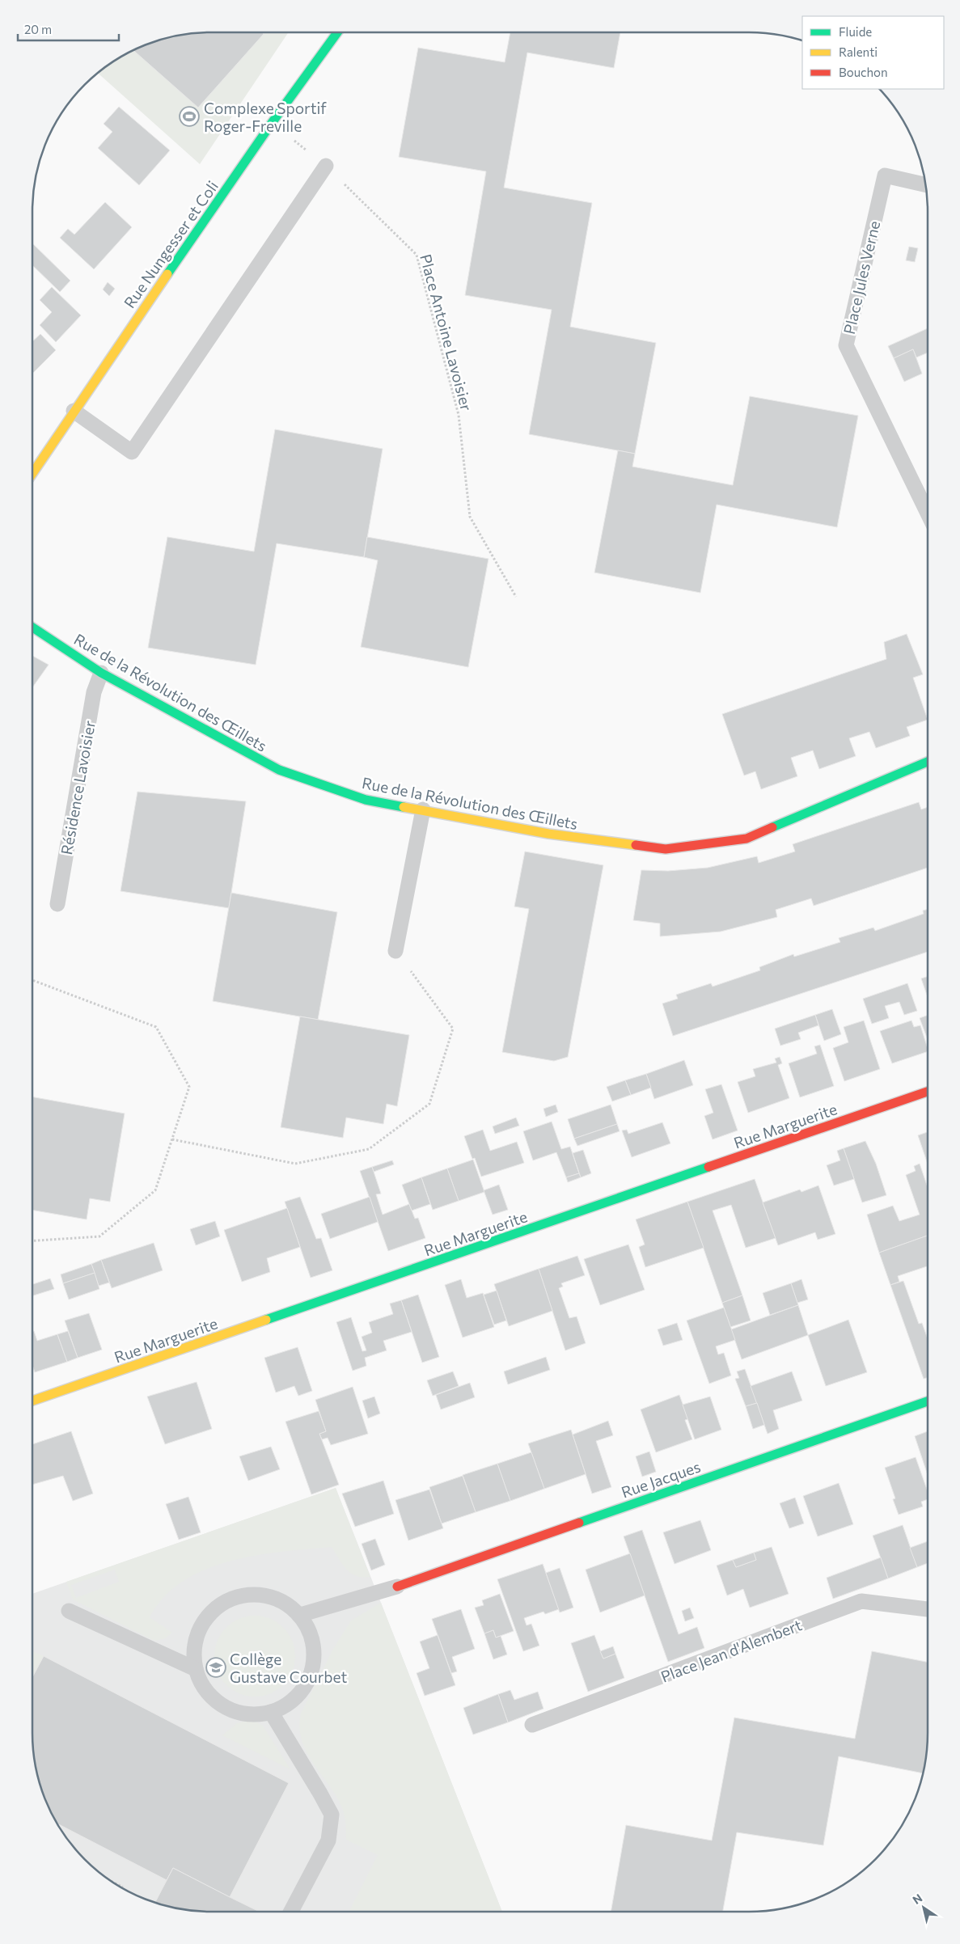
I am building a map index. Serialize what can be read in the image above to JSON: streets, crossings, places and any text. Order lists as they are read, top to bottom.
{
  "streets": {
    "street": [
      "Rue Nungesser et Coli",
      "Rue de la Révolution des Œillets",
      "Rue Marguerite",
      "Rue Jacques"
    ],
    "lane": ["Place Jules Verne", "Résidence Lavoisier", "Place Jean d'Alembert"],
    "path": ["Place Antoine Lavoisier"]
  },
  "crossings": [
    ["Rue Nungesser et Coli", "Place Antoine Lavoisier"],
    ["Rue de la Révolution des Œillets", "Résidence Lavoisier"]
  ],
  "places": {
    "sports": ["Complexe Sportif Roger-Freville"],
    "school or university": ["Collège Gustave Courbet"]
  },
  "legend": ["Fluide", "Ralenti", "Bouchon"],
  "scale_bar": "20 m",
  "north": "top left"
}
